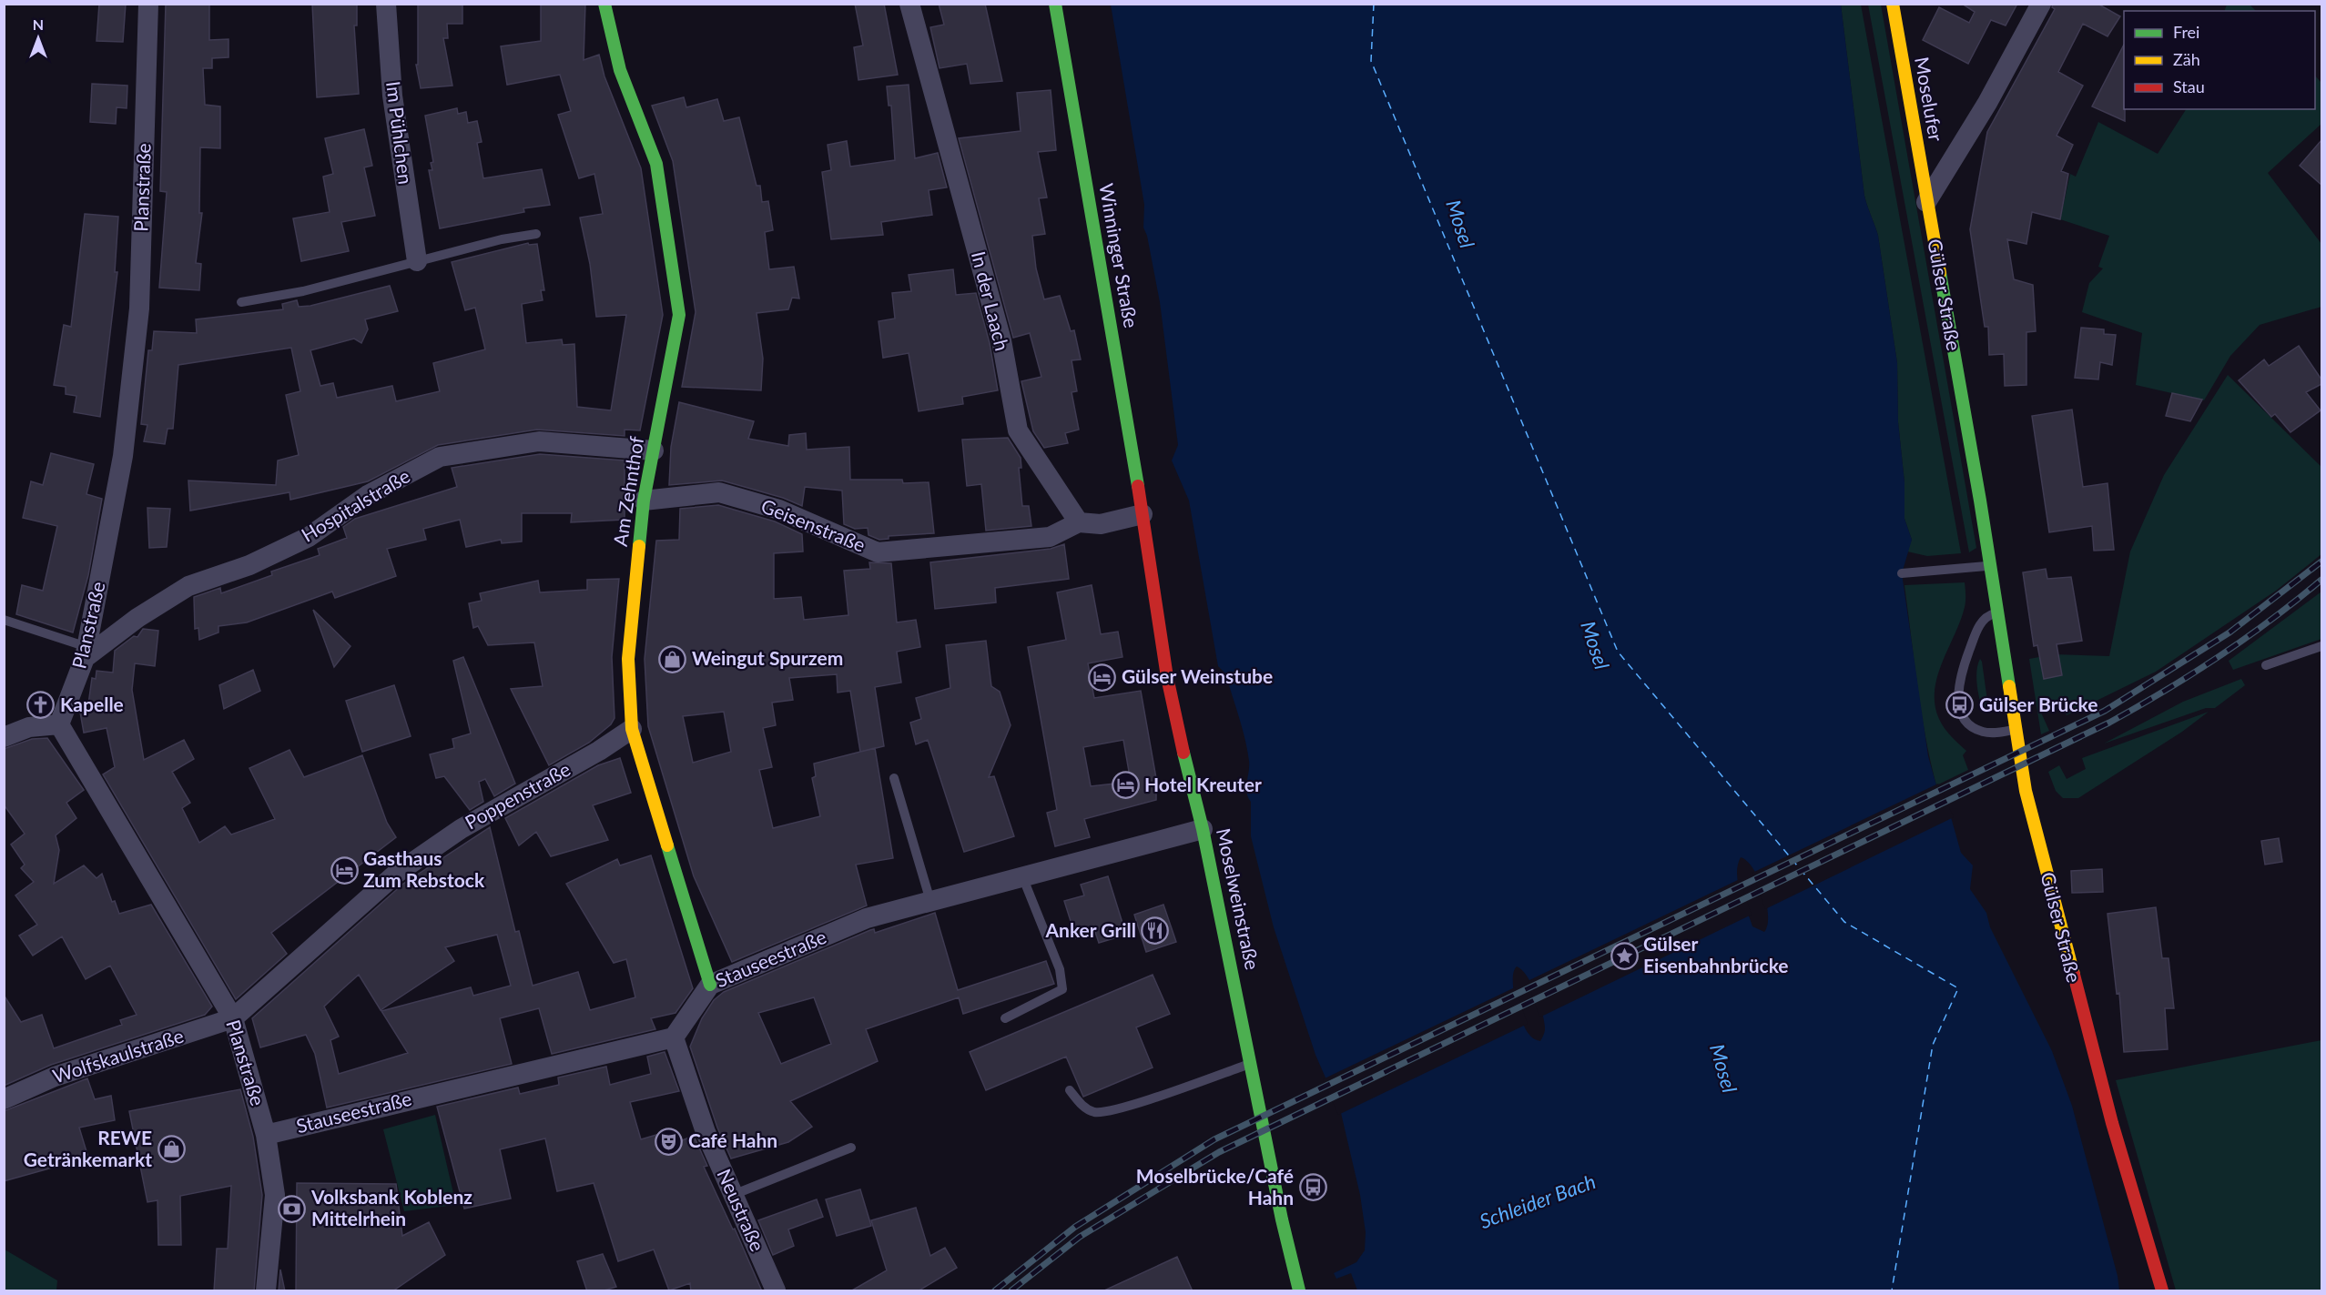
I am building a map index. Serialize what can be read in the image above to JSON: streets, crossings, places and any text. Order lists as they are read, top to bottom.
{
  "streets": {
    "main road": [
      "Moselufer",
      "Winninger Straße",
      "Gülser Straße",
      "Am Zehnthof",
      "Moselweinstraße"
    ],
    "street": [
      "Im Pühlchen",
      "Planstraße",
      "In der Laach",
      "Hospitalstraße",
      "Geisenstraße",
      "Poppenstraße",
      "Stauseestraße",
      "Wolfskaulstraße",
      "Neustraße"
    ]
  },
  "crossings": [
    ["Moselufer", "Gülser Straße"],
    ["Planstraße", "Hospitalstraße"],
    ["Planstraße", "Poppenstraße"],
    ["Planstraße", "Stauseestraße"],
    ["Planstraße", "Wolfskaulstraße"],
    ["Winninger Straße", "Moselweinstraße"],
    ["In der Laach", "Geisenstraße"],
    ["Am Zehnthof", "Hospitalstraße"],
    ["Am Zehnthof", "Geisenstraße"],
    ["Am Zehnthof", "Poppenstraße"],
    ["Am Zehnthof", "Stauseestraße"],
    ["Poppenstraße", "Wolfskaulstraße"],
    ["Moselweinstraße", "Stauseestraße"],
    ["Stauseestraße", "Neustraße"]
  ],
  "water": ["Mosel", "Schleider Bach"],
  "places": {
    "shop": ["Weingut Spurzem", "REWE Getränkemarkt"],
    "hotel": ["Gülser Weinstube", "Hotel Kreuter", "Gasthaus Zum Rebstock"],
    "church": ["Kapelle"],
    "bus stop": ["Gülser Brücke", "Moselbrücke/Café Hahn"],
    "restaurant": ["Anker Grill"],
    "place": ["Gülser Eisenbahnbrücke"],
    "theatre": ["Café Hahn"],
    "bank": ["Volksbank Koblenz Mittelrhein"]
  },
  "legend": ["Frei", "Zäh", "Stau"],
  "north": "top"
}
